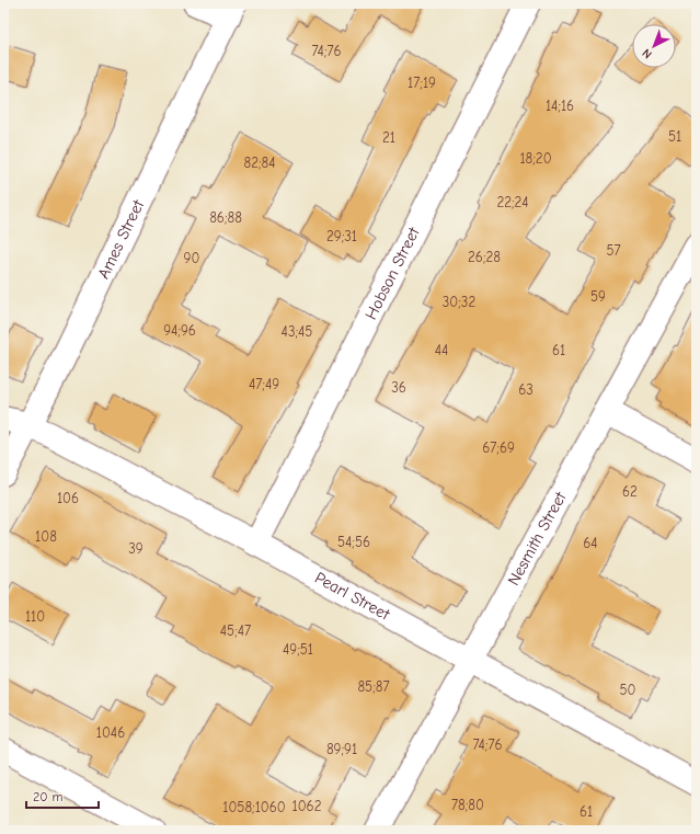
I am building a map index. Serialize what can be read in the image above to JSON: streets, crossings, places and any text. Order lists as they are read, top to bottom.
{
  "streets": {
    "street": [
      "Ames Street",
      "Hobson Street",
      "Nesmith Street",
      "Pearl Street"
    ]
  },
  "crossings": [
    ["Ames Street", "Pearl Street"],
    ["Hobson Street", "Pearl Street"],
    ["Nesmith Street", "Pearl Street"]
  ],
  "house_numbers": [
    "74;76",
    "17;19",
    "14;16",
    "51",
    "21",
    "18;20",
    "82;84",
    "22;24",
    "86;88",
    "29;31",
    "57",
    "26;28",
    "90",
    "59",
    "30;32",
    "94;96",
    "43;45",
    "44",
    "61",
    "47;49",
    "36",
    "63",
    "67;69",
    "62",
    "106",
    "108",
    "54;56",
    "64",
    "39",
    "110",
    "45;47",
    "49;51",
    "85;87",
    "50",
    "1046",
    "74;76",
    "89;91",
    "78;80",
    "1062",
    "1058;1060",
    "61"
  ],
  "scale_bar": "20 m",
  "north": "bottom left"
}
